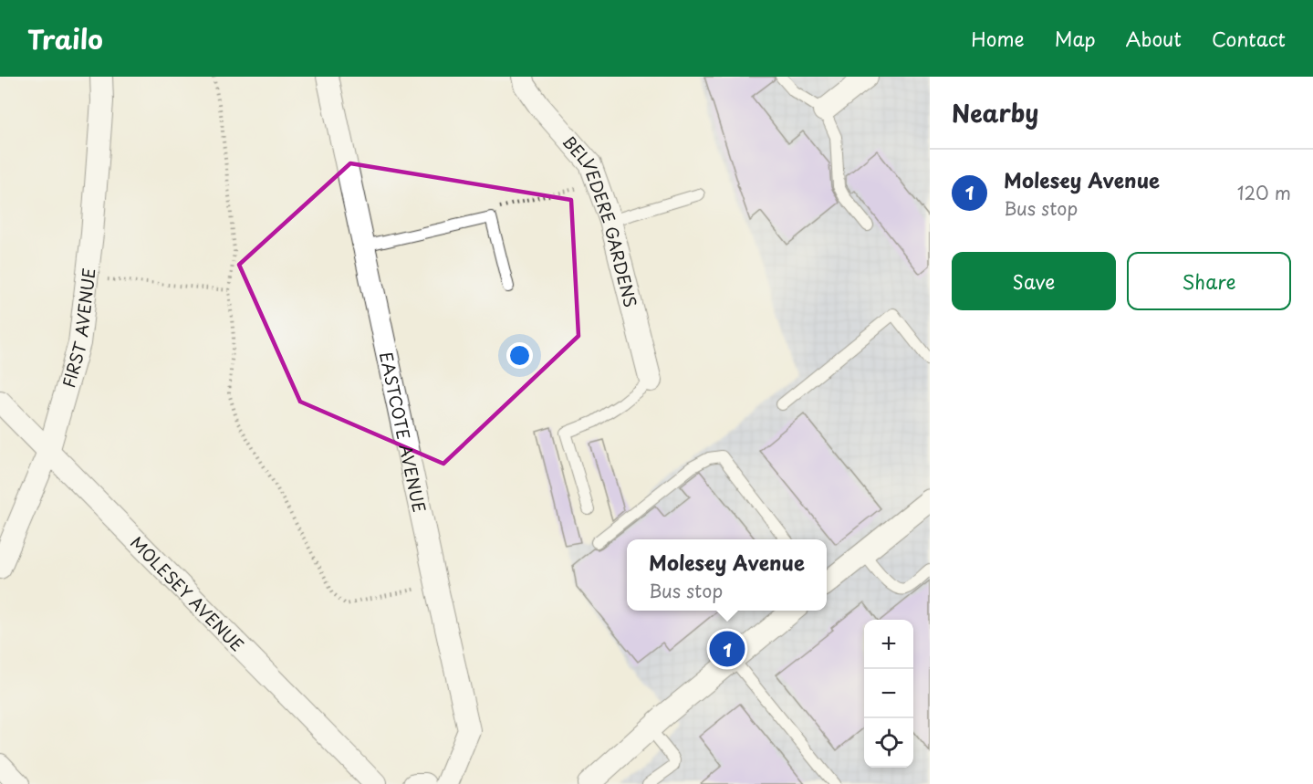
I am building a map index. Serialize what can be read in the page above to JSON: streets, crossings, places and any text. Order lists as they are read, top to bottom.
{
  "streets": {
    "street": [
      "BELVEDERE GARDENS",
      "FIRST AVENUE",
      "EASTCOTE AVENUE",
      "MOLESEY AVENUE"
    ]
  },
  "crossings": [
    ["FIRST AVENUE", "MOLESEY AVENUE"]
  ],
  "page": {
    "header": "Trailo",
    "nav": [
      "Home",
      "Map",
      "About",
      "Contact"
    ],
    "heading": "Nearby",
    "list": [
      {
        "mark": "1",
        "name": "Molesey Avenue",
        "note": "Bus stop",
        "value": "120 m"
      }
    ],
    "buttons": ["Save", "Share"],
    "popup": ["Molesey Avenue", "Bus stop"],
    "map_buttons": ["+", "−"],
    "pins": "1"
  }
}
